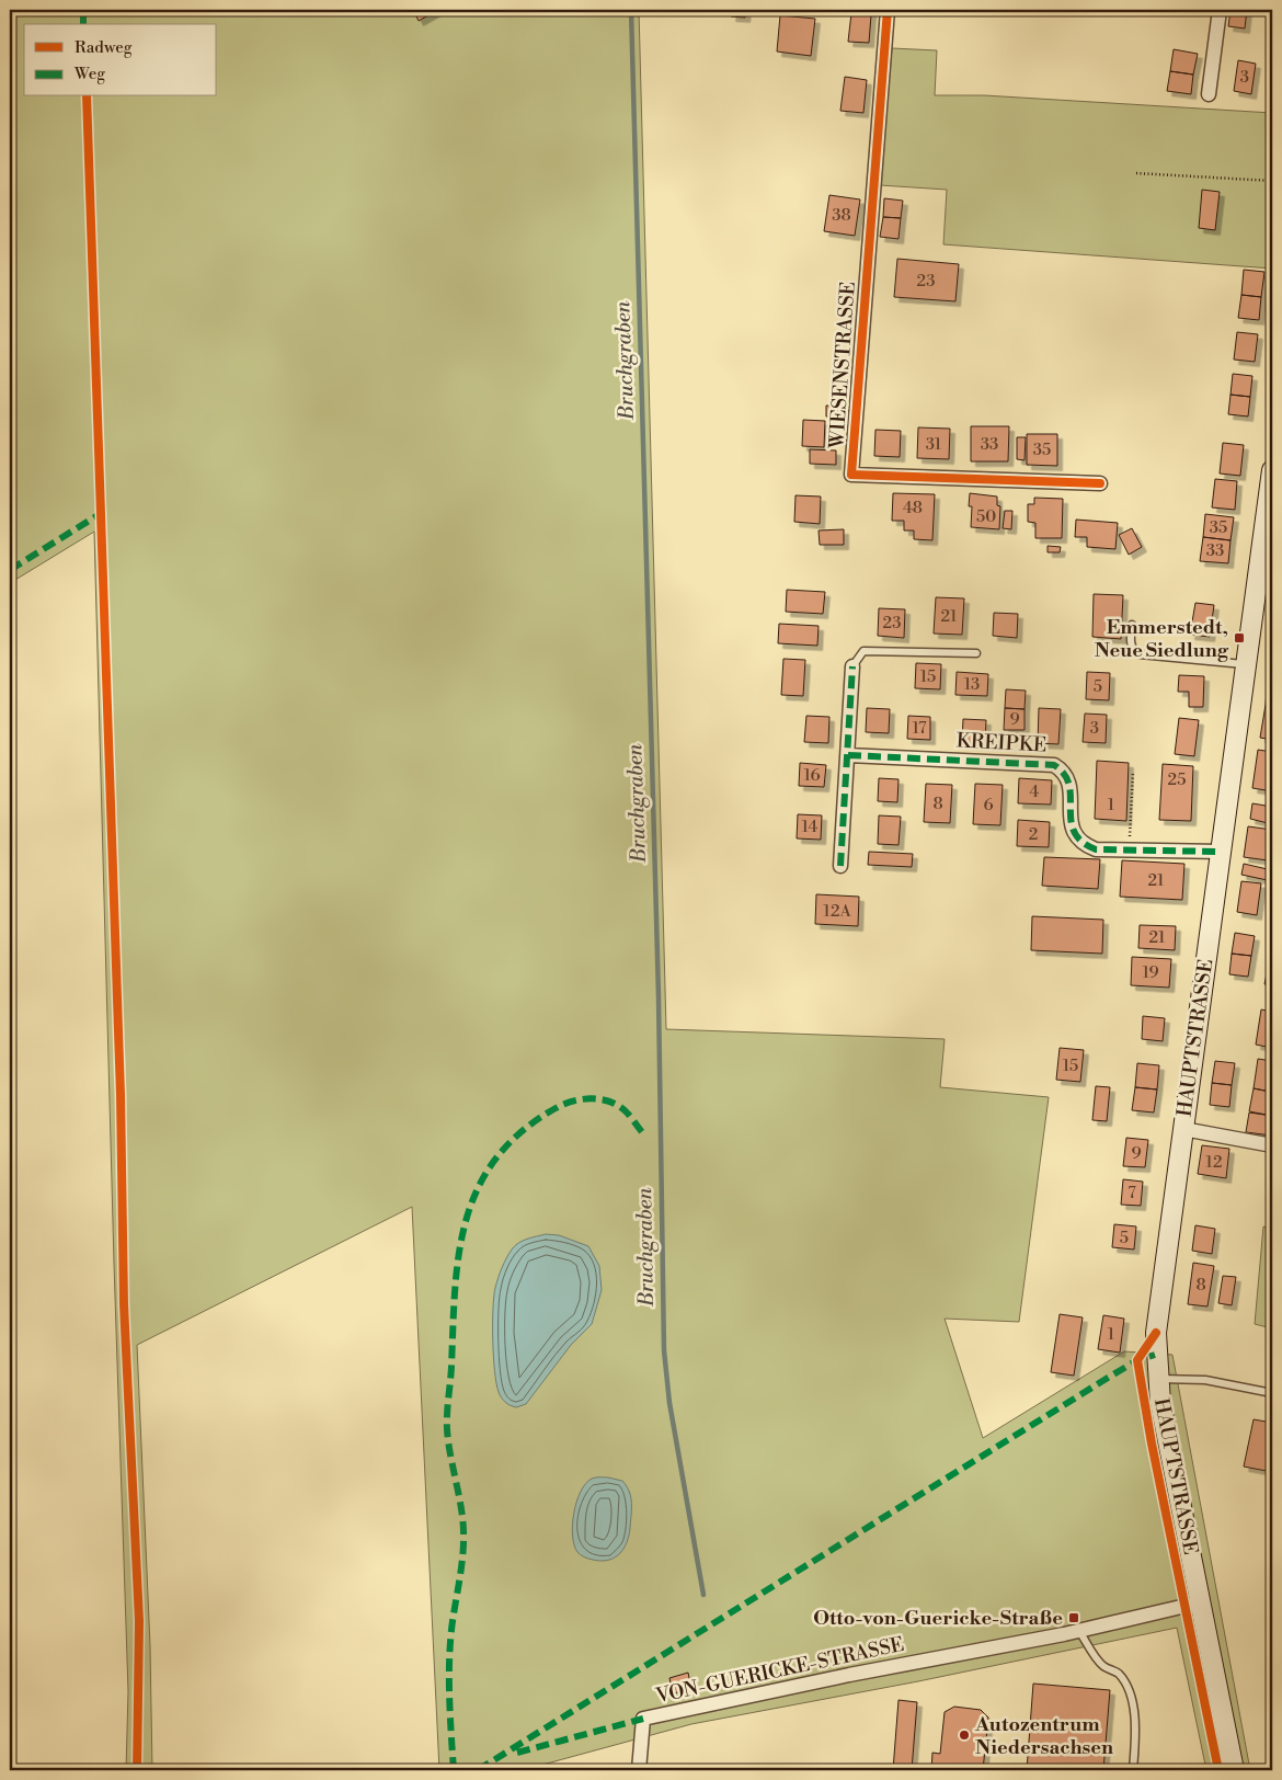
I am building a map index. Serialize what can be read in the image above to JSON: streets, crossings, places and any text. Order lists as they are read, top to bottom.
{
  "streets": {
    "main road": ["HAUPTSTRASSE"],
    "street": ["WIESENSTRASSE", "KREIPKE", "VON-GUERICKE-STRASSE"]
  },
  "crossings": [
    ["KREIPKE", "HAUPTSTRASSE"],
    ["HAUPTSTRASSE", "VON-GUERICKE-STRASSE"]
  ],
  "water": ["Bruchgraben"],
  "places": {
    "transit": ["Emmerstedt, Neue Siedlung", "Otto-von-Guericke-Straße"],
    "other": ["Autozentrum Niedersachsen"]
  },
  "house_numbers": [
    "3",
    "38",
    "23",
    "31",
    "33",
    "35",
    "48",
    "50",
    "35",
    "33",
    "21",
    "23",
    "15",
    "13",
    "5",
    "9",
    "17",
    "3",
    "16",
    "25",
    "4",
    "8",
    "6",
    "1",
    "14",
    "2",
    "21",
    "12A",
    "21",
    "19",
    "15",
    "9",
    "12",
    "7",
    "5",
    "8",
    "1"
  ],
  "legend": ["Radweg", "Weg"]
}
